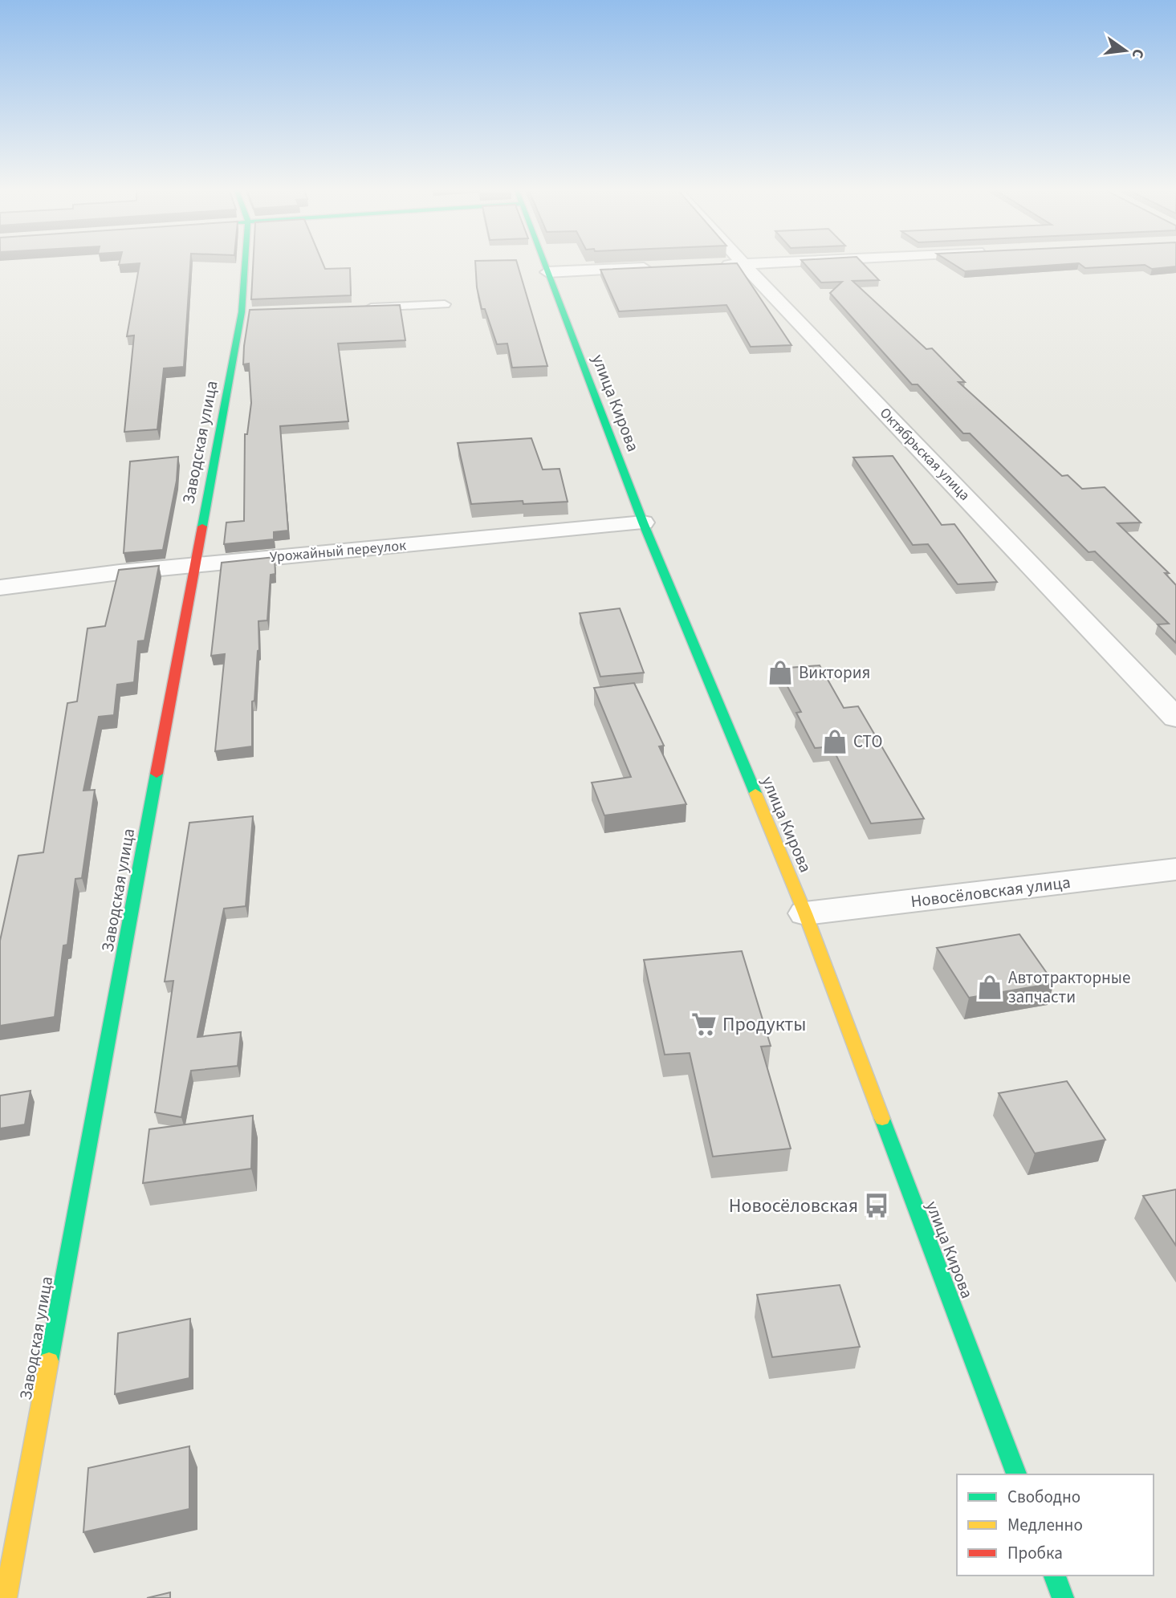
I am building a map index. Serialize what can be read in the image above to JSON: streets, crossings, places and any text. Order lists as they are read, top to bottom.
{
  "streets": {
    "street": [
      "улица Кирова",
      "Заводская улица",
      "Октябрьская улица",
      "Урожайный переулок",
      "Новосёловская улица"
    ]
  },
  "crossings": [
    ["улица Кирова", "Урожайный переулок"],
    ["улица Кирова", "Новосёловская улица"],
    ["Заводская улица", "Урожайный переулок"]
  ],
  "places": {
    "shop": ["Виктория", "СТО", "Автотракторные запчасти"],
    "supermarket": ["Продукты"],
    "bus stop": ["Новосёловская"]
  },
  "legend": ["Свободно", "Медленно", "Пробка"],
  "north": "right"
}
